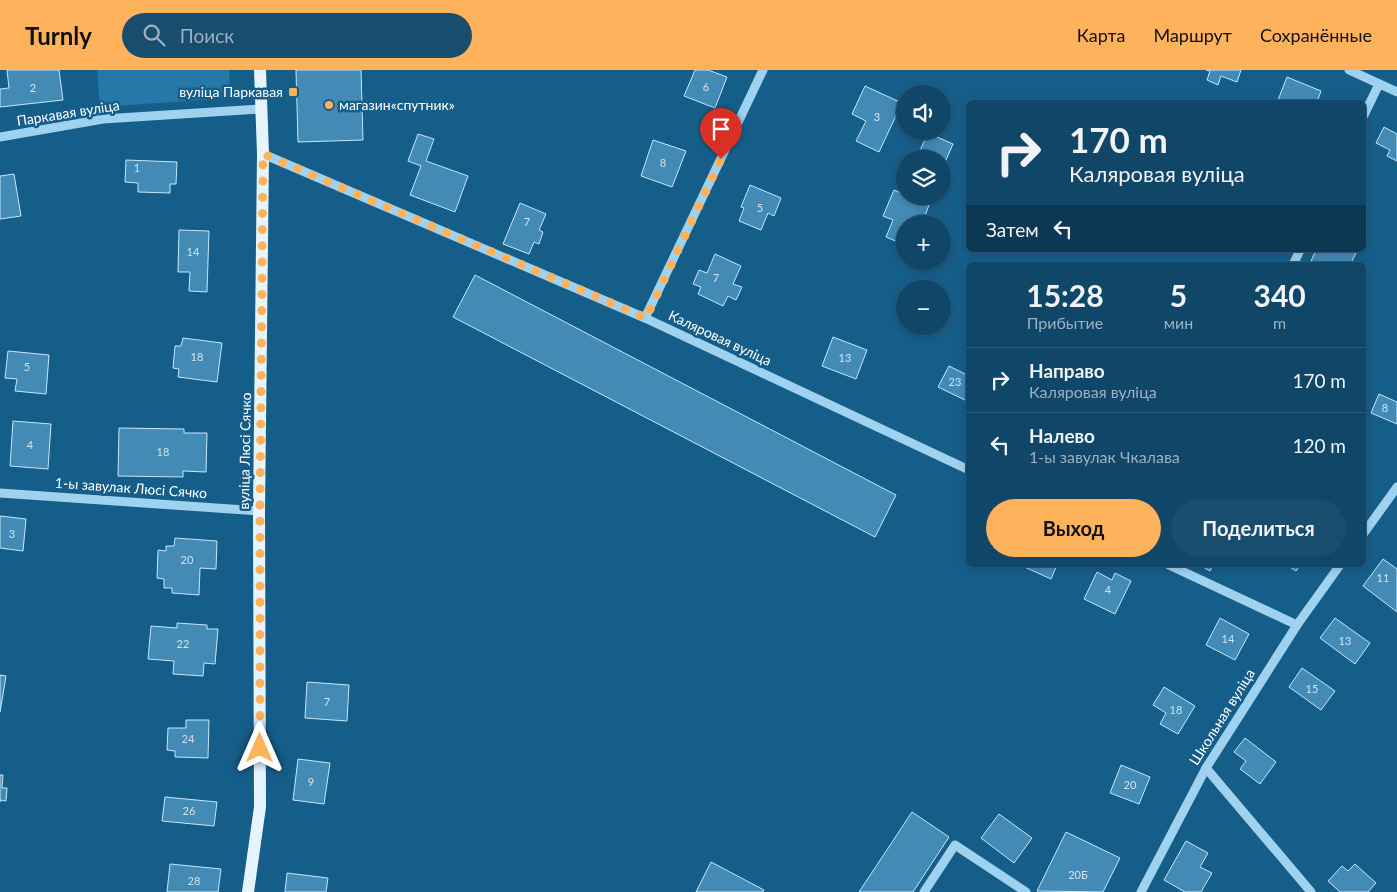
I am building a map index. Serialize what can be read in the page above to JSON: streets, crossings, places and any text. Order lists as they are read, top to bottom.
{
  "streets": {
    "main road": ["вуліца Люсі Сячко"],
    "street": [
      "Паркавая вуліца",
      "Каляровая вуліца",
      "1-ы завулак Люсі Сячко",
      "Школьная вуліца"
    ]
  },
  "crossings": [
    ["Паркавая вуліца", "вуліца Люсі Сячко"],
    ["Каляровая вуліца", "вуліца Люсі Сячко"],
    ["вуліца Люсі Сячко", "1-ы завулак Люсі Сячко"]
  ],
  "places": {
    "transit": ["вуліца Паркавая"],
    "other": ["магазин«спутник»"]
  },
  "house_numbers": [
    "6",
    "2",
    "3",
    "8",
    "1",
    "5",
    "7",
    "14",
    "7",
    "18",
    "13",
    "5",
    "23",
    "8",
    "4",
    "18",
    "3",
    "20",
    "11",
    "4",
    "14",
    "13",
    "22",
    "15",
    "7",
    "18",
    "24",
    "9",
    "20",
    "26",
    "20Б",
    "28"
  ],
  "page": {
    "header": "Turnly",
    "search": "Поиск",
    "nav": ["Карта", "Маршрут", "Сохранённые"],
    "map_buttons": ["+", "−"],
    "turn": ["170 m", "Каляровая вуліца"],
    "then": "Затем",
    "eta": [
      "15:28",
      "Прибытие",
      "5",
      "мин",
      "340",
      "m"
    ],
    "list": [
      {
        "name": "Направо",
        "note": "Каляровая вуліца",
        "value": "170 m"
      },
      {
        "name": "Налево",
        "note": "1-ы завулак Чкалава",
        "value": "120 m"
      }
    ],
    "buttons": ["Выход", "Поделиться"]
  }
}
